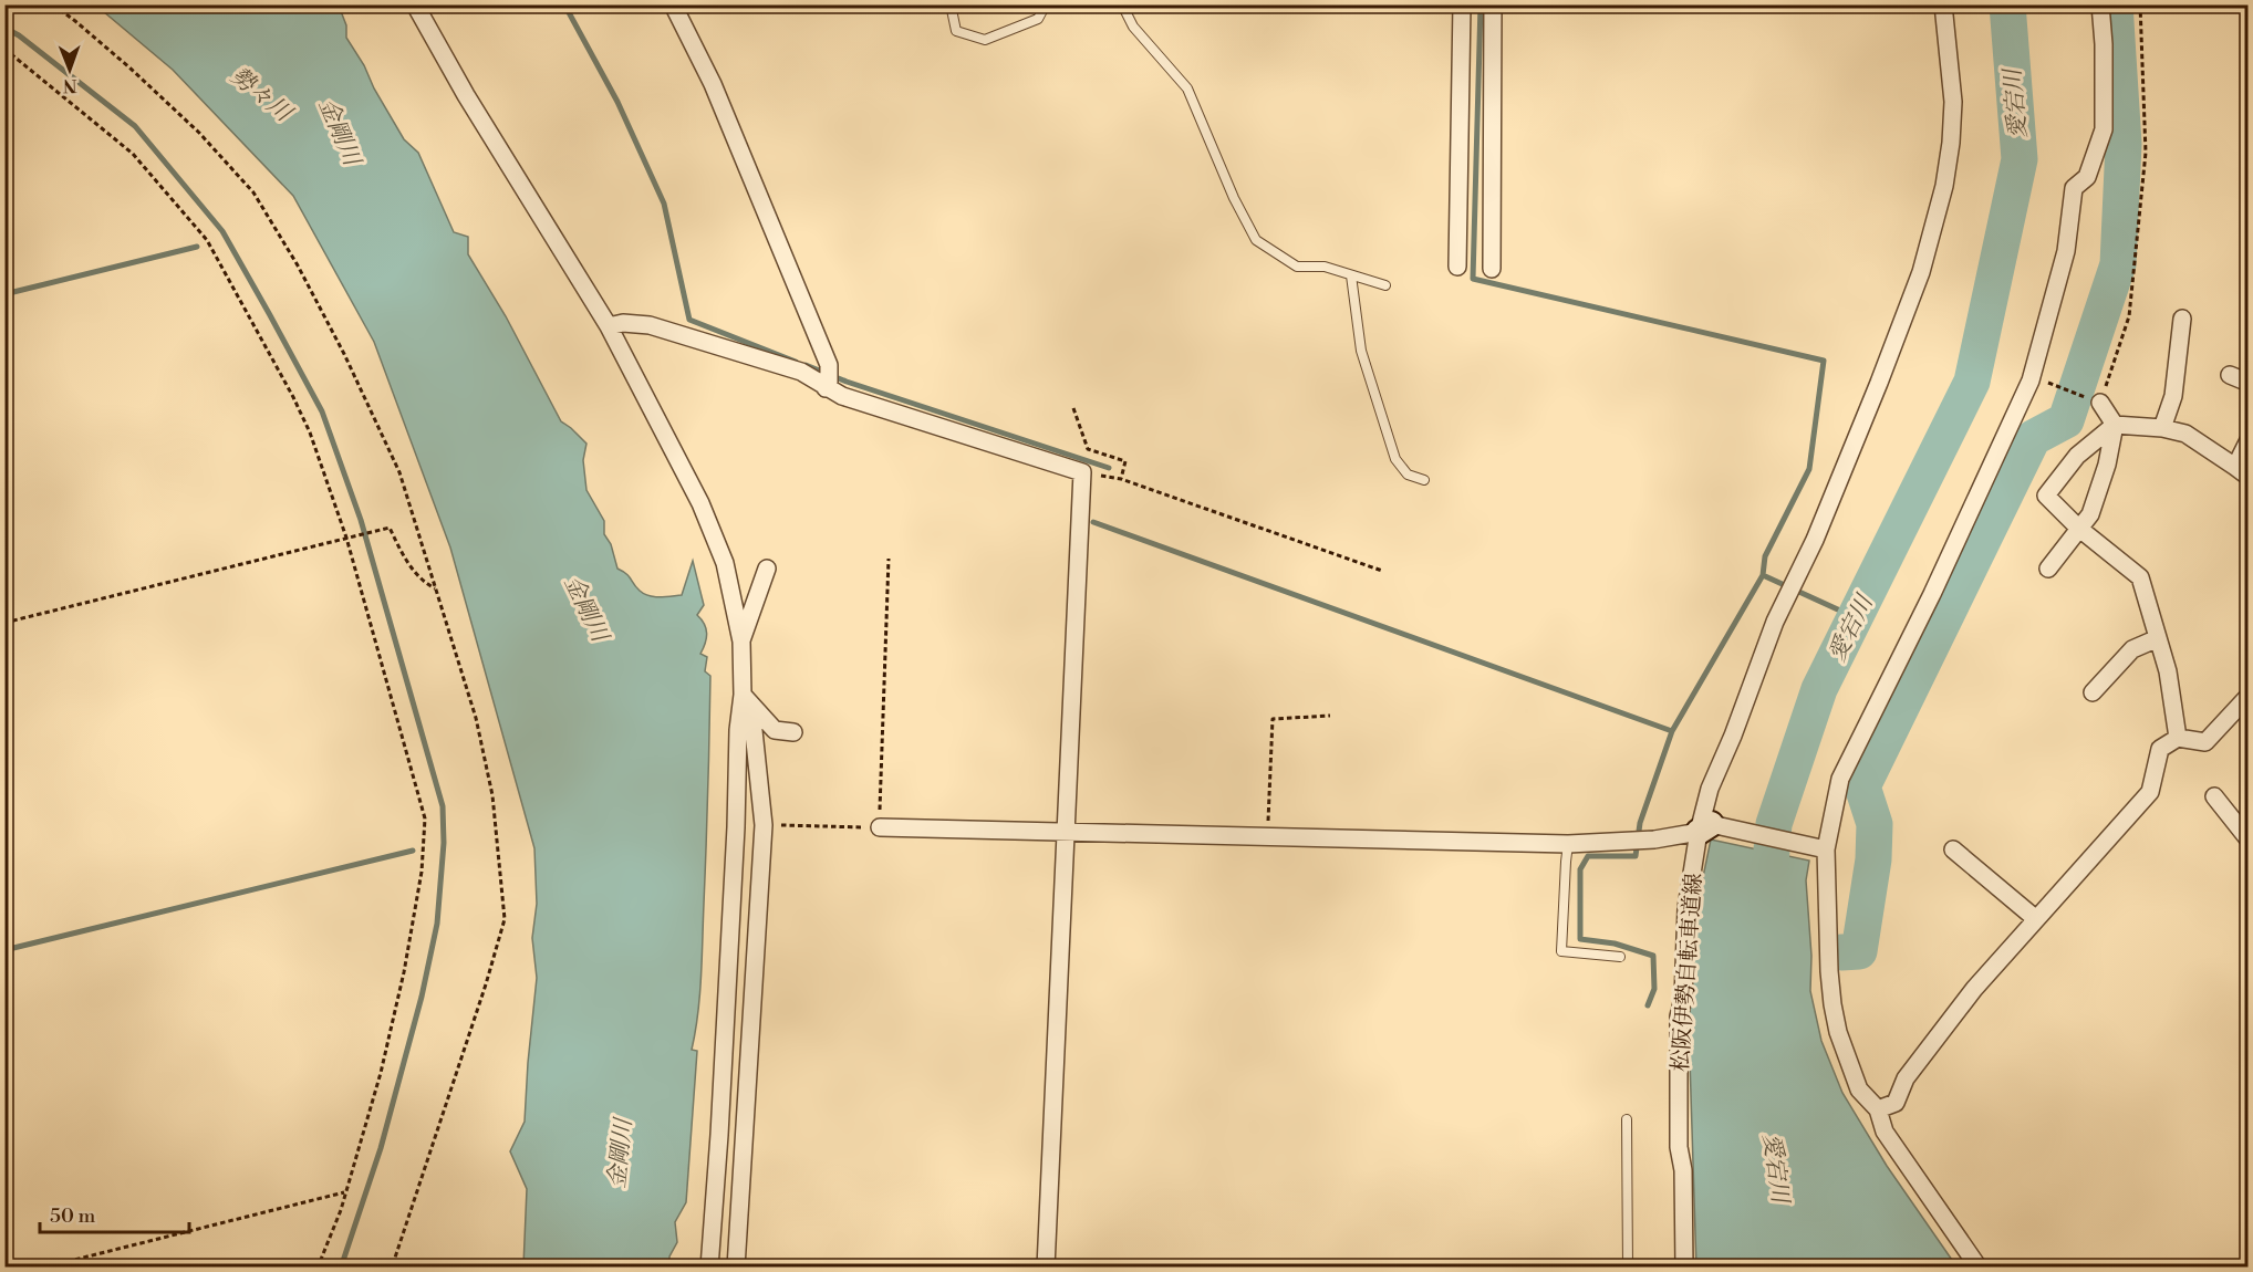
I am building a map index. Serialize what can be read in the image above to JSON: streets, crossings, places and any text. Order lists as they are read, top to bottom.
{
  "streets": {
    "street": ["松阪伊勢自転車道線"]
  },
  "water": ["勢々川", "愛宕川", "金剛川"],
  "scale_bar": "50 m",
  "north": "bottom"
}
